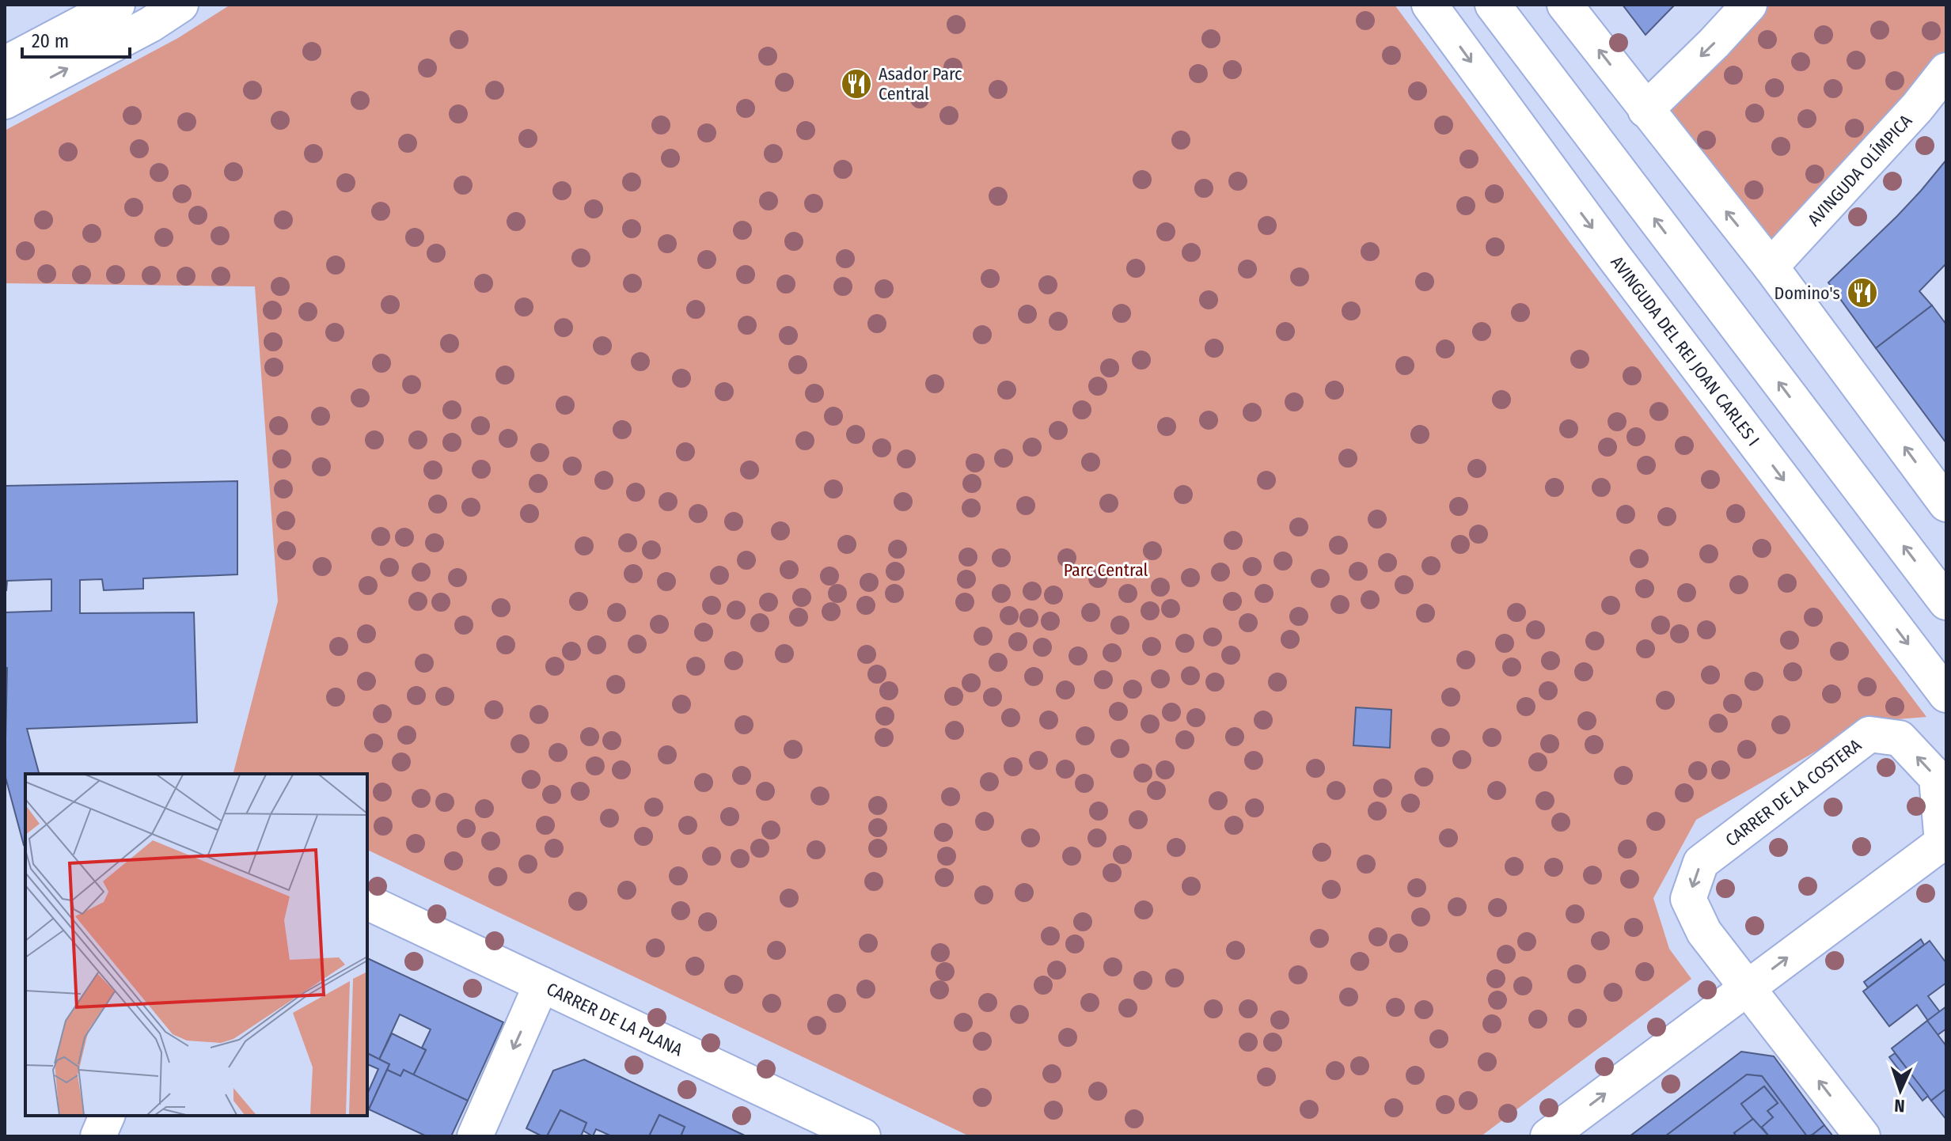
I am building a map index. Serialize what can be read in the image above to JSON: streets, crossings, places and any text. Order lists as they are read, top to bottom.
{
  "streets": {
    "street": [
      "AVINGUDA OLÍMPICA",
      "AVINGUDA DEL REI JOAN CARLES I",
      "CARRER DE LA COSTERA",
      "CARRER DE LA PLANA"
    ]
  },
  "parks": ["Parc Central"],
  "places": {
    "restaurant": ["Asador Parc Central", "Domino's"]
  },
  "scale_bar": "20 m",
  "north": "bottom"
}
